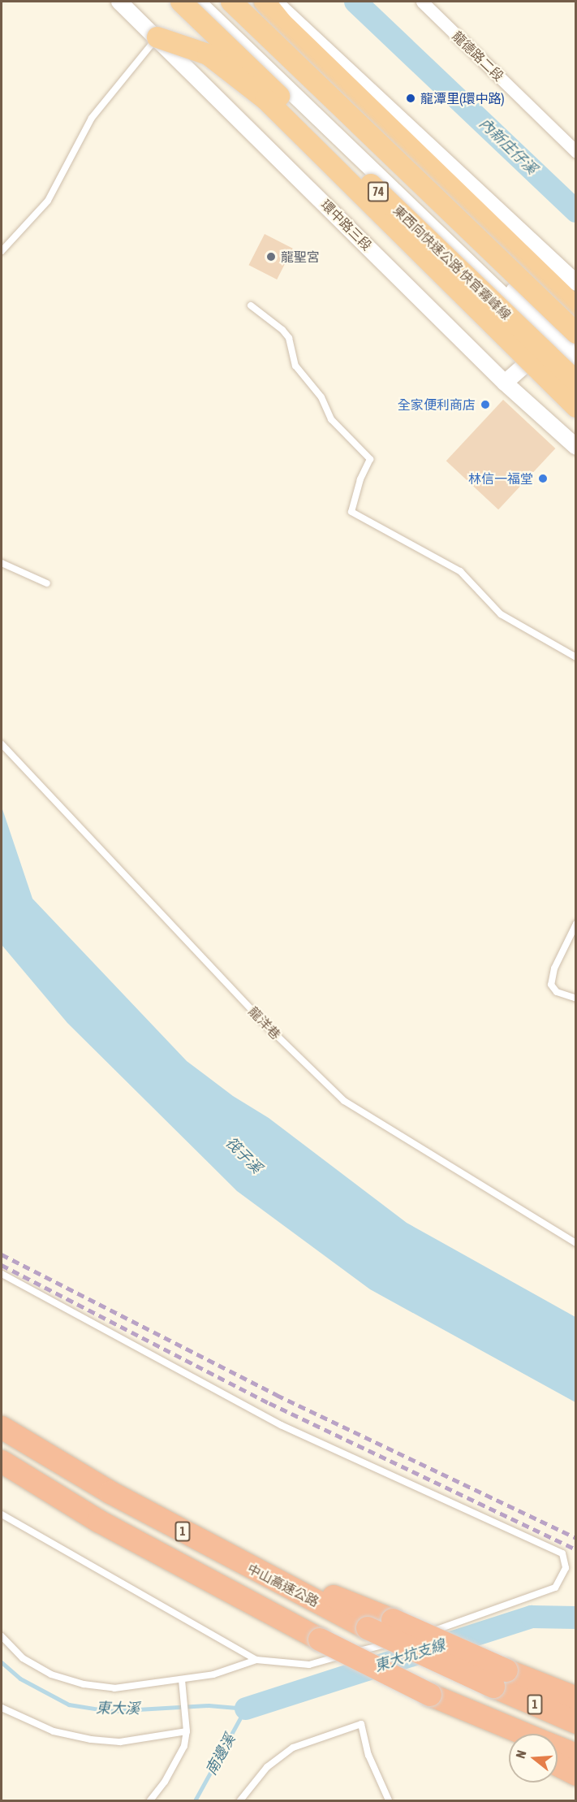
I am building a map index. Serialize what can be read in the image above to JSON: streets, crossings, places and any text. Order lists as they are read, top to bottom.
{
  "streets": {
    "highway": [
      "74",
      "東西向快速公路 快官霧峰線",
      "1",
      "中山高速公路"
    ],
    "street": ["龍德路二段", "環中路三段"],
    "lane": ["龍洋巷"]
  },
  "water": [
    "內新庄仔溪",
    "筏子溪",
    "東大坑支線",
    "東大溪",
    "南邊溪"
  ],
  "places": [
    "龍潭里(環中路)",
    "龍聖宮",
    "全家便利商店",
    "林信一福堂"
  ],
  "north": "left"
}
